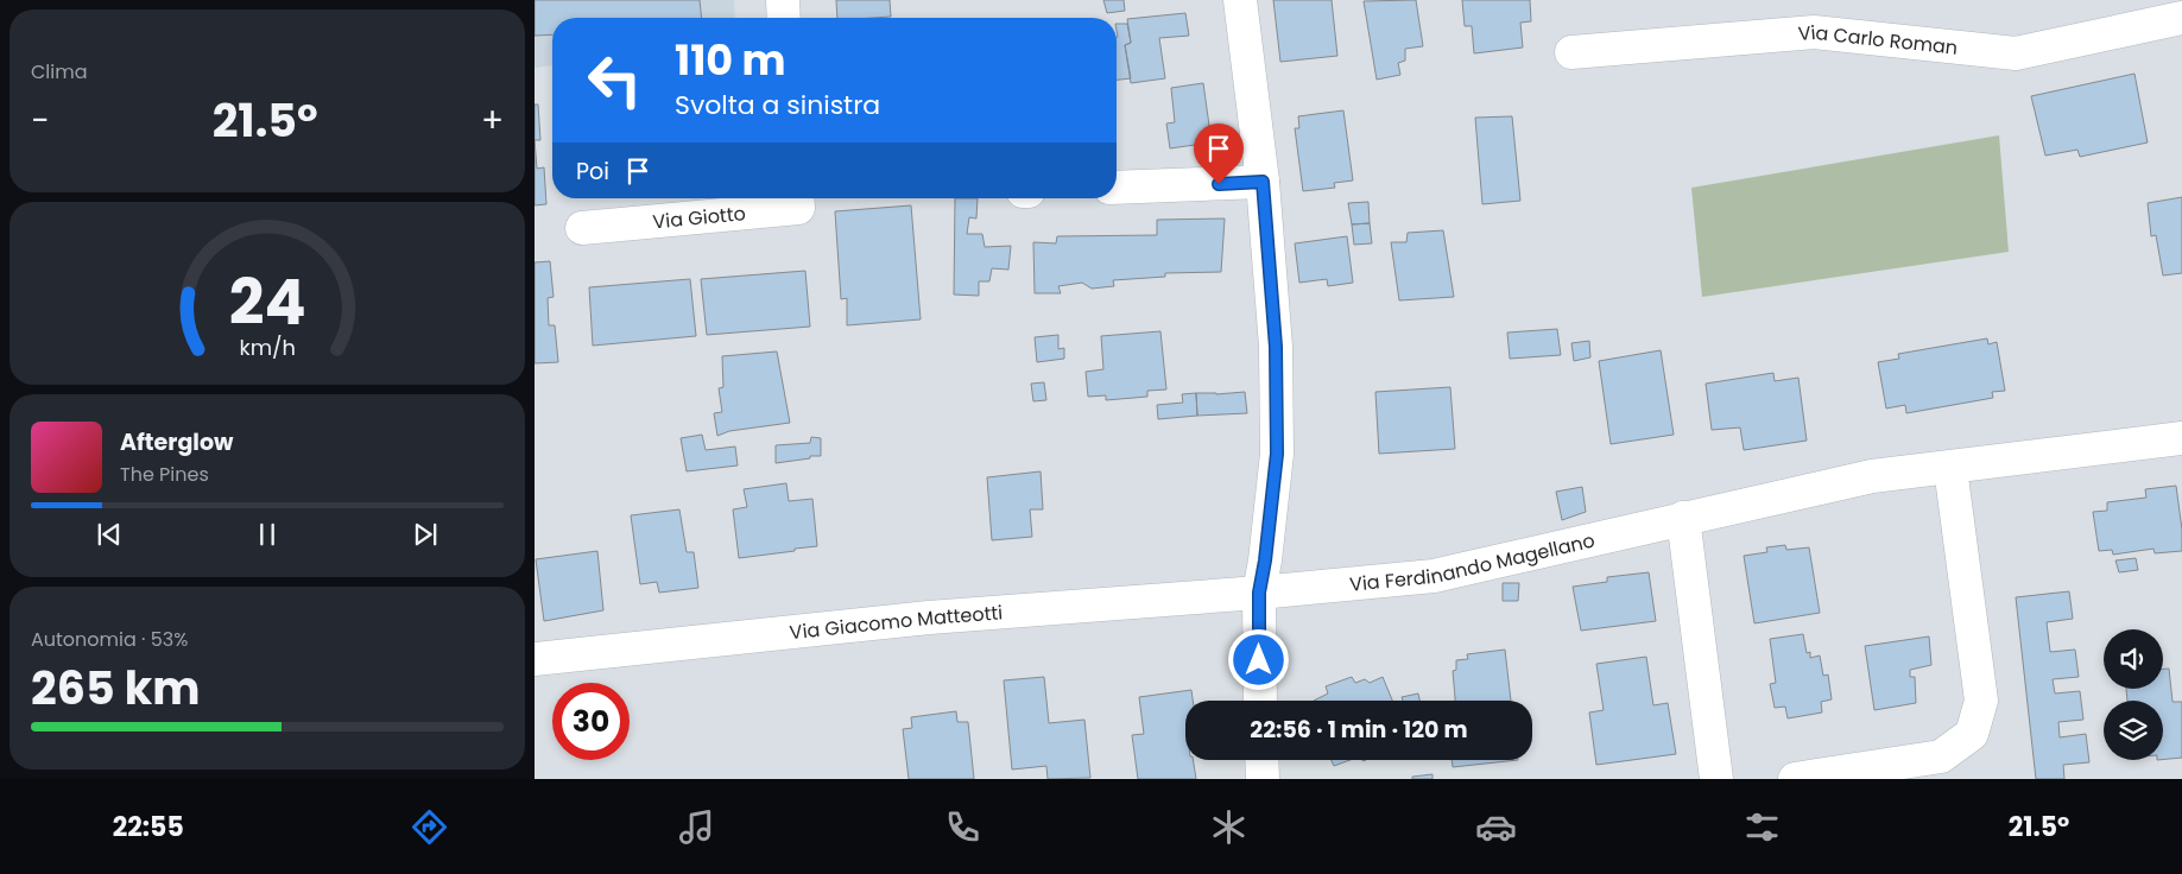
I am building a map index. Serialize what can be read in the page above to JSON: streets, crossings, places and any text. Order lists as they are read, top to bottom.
{
  "streets": {
    "street": [
      "Via Carlo Roman",
      "Via Giotto",
      "Via Ferdinando Magellano",
      "Via Giacomo Matteotti"
    ]
  },
  "crossings": [
    ["Via Ferdinando Magellano", "Via Giacomo Matteotti"]
  ],
  "page": {
    "tile": [
      "Clima",
      ["Autonomia · 53%", "265 km"]
    ],
    "turn": ["110 m", "Svolta a sinistra"],
    "heat": ["−", "21.5°", "+"],
    "then": "Poi",
    "song": ["Afterglow", "The Pines"],
    "limit": "30",
    "trip": "22:56 · 1 min · 120 m",
    "tabs": ["22:55", "21.5°"],
    "gauge": ["24", "km/h"]
  }
}
